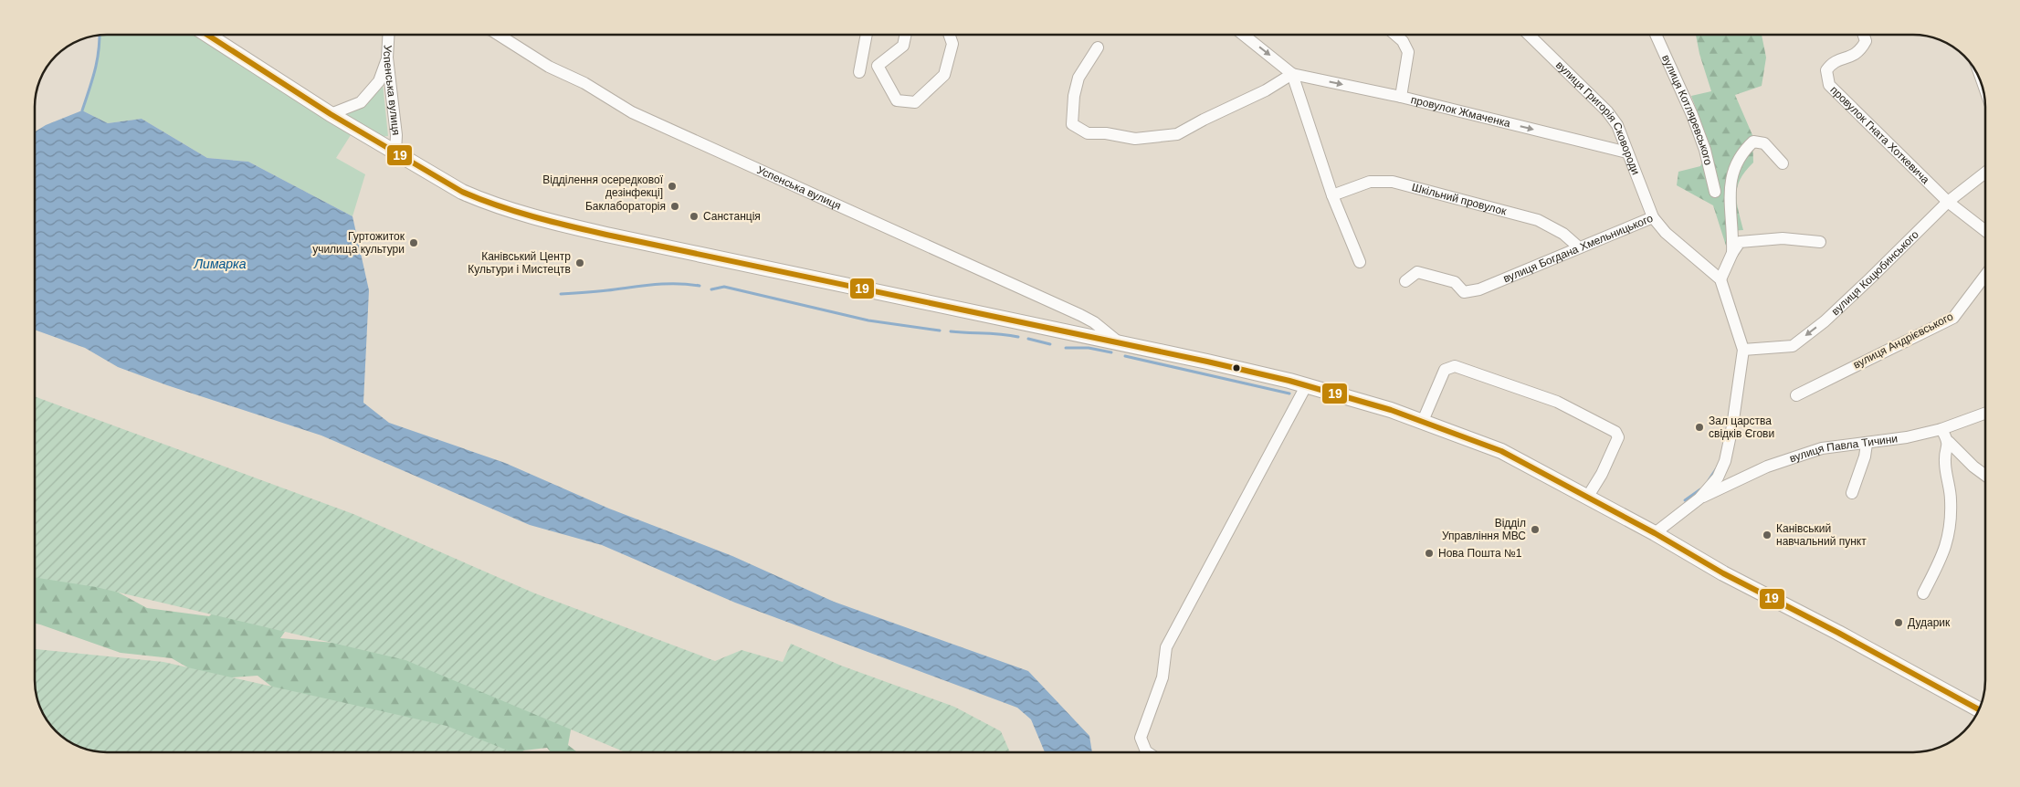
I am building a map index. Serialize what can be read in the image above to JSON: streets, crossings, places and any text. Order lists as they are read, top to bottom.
{
  "streets": {
    "street": [
      "Успенська вулиця",
      "вулиця Котляревського",
      "провулок Жмаченка",
      "вулиця Григорія Сковороди",
      "провулок Гната Хоткевича",
      "Шкільний провулок",
      "вулиця Богдана Хмельницького",
      "вулиця Коцюбинського",
      "вулиця Андрієвського",
      "вулиця Павла Тичини"
    ]
  },
  "crossings": [
    ["провулок Жмаченка", "вулиця Григорія Сковороди"],
    ["вулиця Григорія Сковороди", "вулиця Богдана Хмельницького"],
    ["провулок Гната Хоткевича", "вулиця Коцюбинського"],
    ["Шкільний провулок", "вулиця Богдана Хмельницького"]
  ],
  "one_way": ["провулок Жмаченка", "вулиця Коцюбинського"],
  "water": ["Лимарка"],
  "places": [
    "Відділення осередкової дезінфекці]",
    "Баклабораторія",
    "Санстанція",
    "Гуртожиток училища культури",
    "Канівський Центр Культури і Мистецтв",
    "Зал царства свідків Єгови",
    "Відділ Управління МВС",
    "Канівський навчальний пункт",
    "Нова Пошта №1",
    "Дударик"
  ],
  "lines": ["transit line 19"]
}
